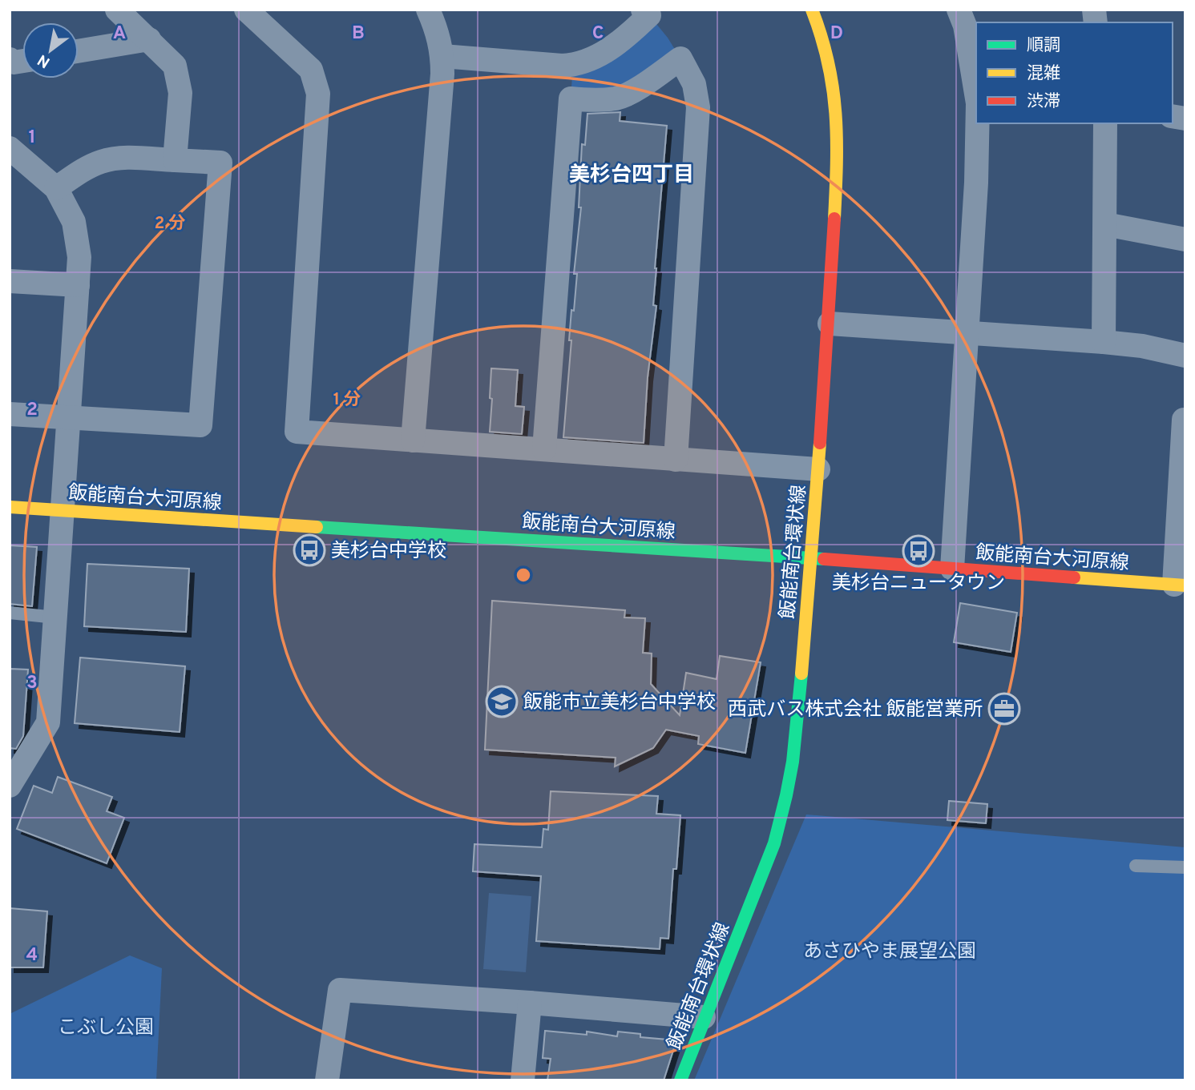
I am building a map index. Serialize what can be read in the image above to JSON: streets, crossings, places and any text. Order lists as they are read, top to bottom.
{
  "streets": {
    "street": ["飯能南台大河原線", "飯能南台環状線"]
  },
  "crossings": [
    ["飯能南台大河原線", "飯能南台環状線"]
  ],
  "districts": ["美杉台四丁目"],
  "parks": ["あさひやま展望公園", "こぶし公園"],
  "places": {
    "bus stop": ["美杉台中学校", "美杉台ニュータウン"],
    "school or university": ["飯能市立美杉台中学校"],
    "office": ["西武バス株式会社 飯能営業所"]
  },
  "legend": ["順調", "混雑", "渋滞"],
  "north": "bottom left",
  "grid": {
    "columns": [
      "A",
      "B",
      "C",
      "D"
    ],
    "rows": [
      "1",
      "2",
      "3",
      "4"
    ]
  },
  "rings": ["2 分", "1 分"]
}
